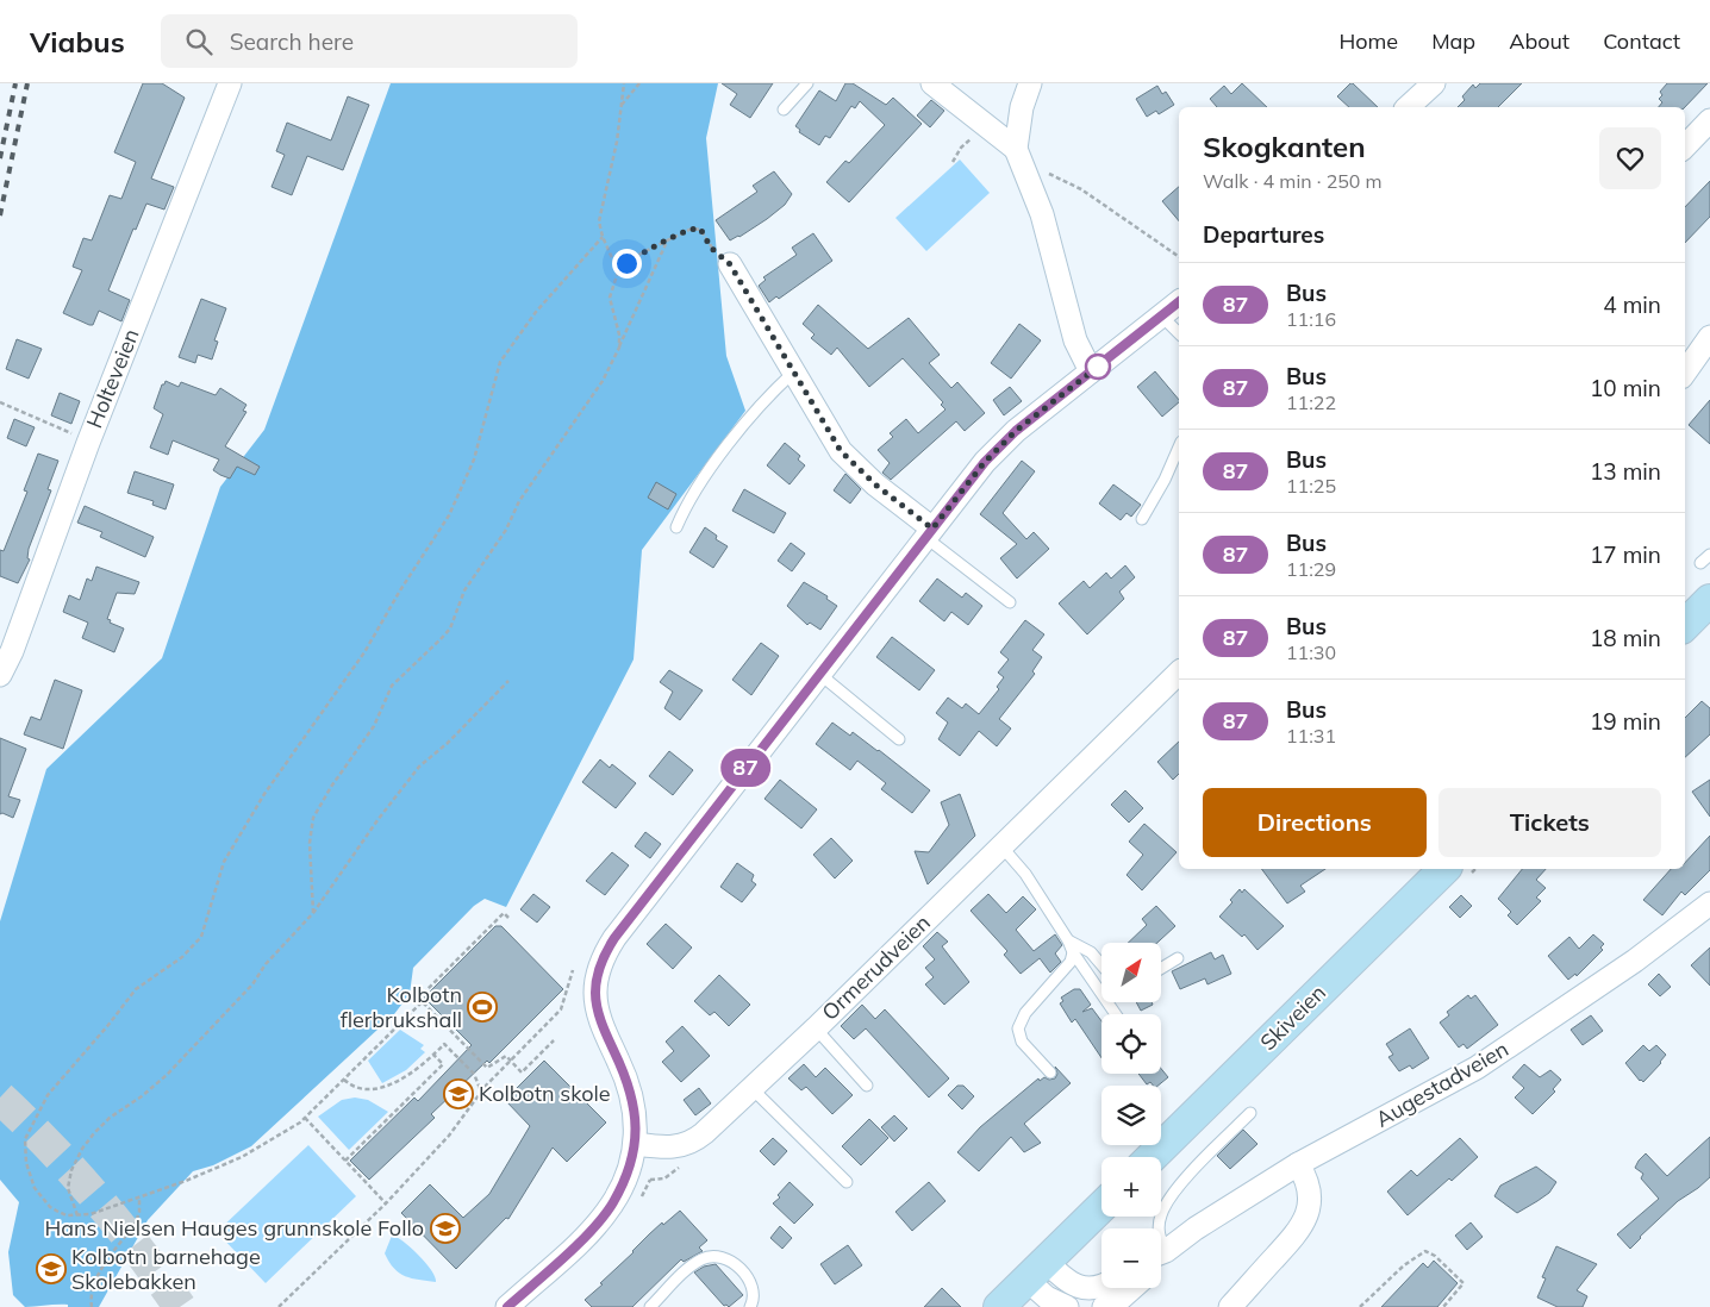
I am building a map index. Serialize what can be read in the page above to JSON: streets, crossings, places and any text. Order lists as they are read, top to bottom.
{
  "streets": {
    "main road": ["Skiveien"],
    "street": ["Holteveien", "Ormerudveien", "Augestadveien"]
  },
  "places": {
    "sports": ["Kolbotn flerbrukshall"],
    "school or university": ["Kolbotn skole", "Hans Nielsen Hauges grunnskole Follo", "Kolbotn barnehage Skolebakken"]
  },
  "lines": ["bus line 87"],
  "north": "top right",
  "page": {
    "header": "Viabus",
    "search": "Search here",
    "nav": [
      "Home",
      "Map",
      "About",
      "Contact"
    ],
    "on_map": "87",
    "heading": [
      ["Skogkanten", "Walk · 4 min · 250 m"],
      "Departures"
    ],
    "list": [
      {
        "mark": "87",
        "name": "Bus",
        "note": "11:16",
        "value": "4 min"
      },
      {
        "mark": "87",
        "name": "Bus",
        "note": "11:22",
        "value": "10 min"
      },
      {
        "mark": "87",
        "name": "Bus",
        "note": "11:25",
        "value": "13 min"
      },
      {
        "mark": "87",
        "name": "Bus",
        "note": "11:29",
        "value": "17 min"
      },
      {
        "mark": "87",
        "name": "Bus",
        "note": "11:30",
        "value": "18 min"
      },
      {
        "mark": "87",
        "name": "Bus",
        "note": "11:31",
        "value": "19 min"
      }
    ],
    "buttons": ["Directions", "Tickets"],
    "map_buttons": ["+", "−"]
  }
}
